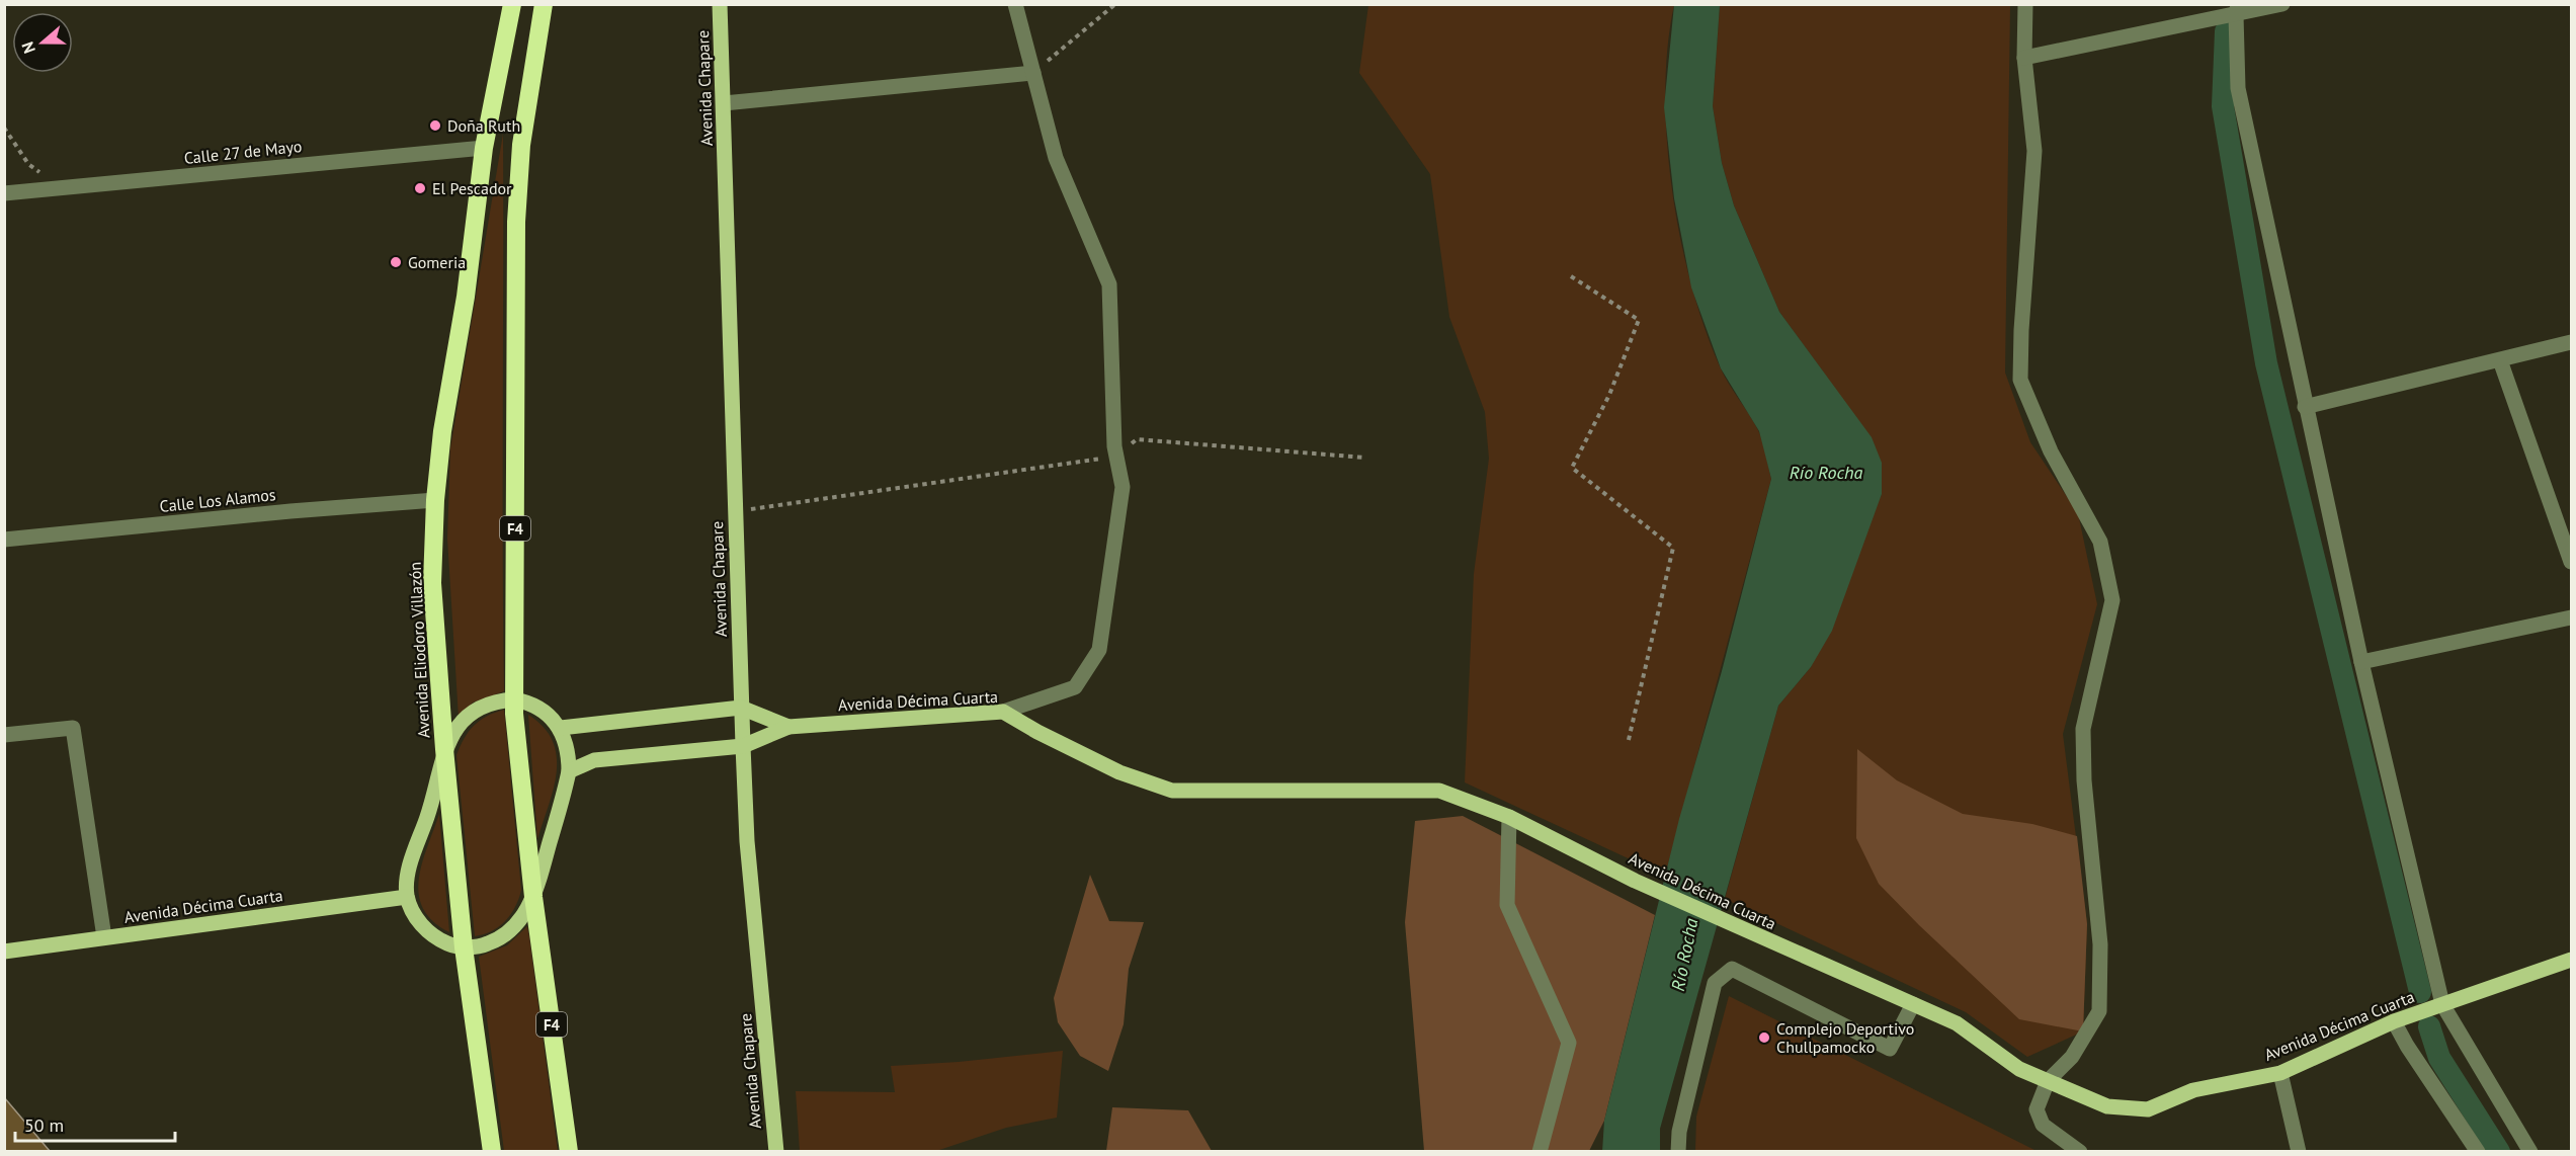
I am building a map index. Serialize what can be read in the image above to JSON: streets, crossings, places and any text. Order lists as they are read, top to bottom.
{
  "streets": {
    "highway": ["F4", "Avenida Eliodoro Villazón"],
    "main road": ["Avenida Chapare", "Avenida Décima Cuarta"],
    "street": ["Calle 27 de Mayo", "Calle Los Alamos"]
  },
  "crossings": [
    ["Avenida Chapare", "Avenida Décima Cuarta"],
    ["Calle 27 de Mayo", "Avenida Eliodoro Villazón"],
    ["Calle Los Alamos", "Avenida Eliodoro Villazón"]
  ],
  "water": ["Río Rocha"],
  "places": [
    "Doña Ruth",
    "El Pescador",
    "Gomeria",
    "Complejo Deportivo Chullpamocko"
  ],
  "scale_bar": "50 m",
  "north": "left"
}
